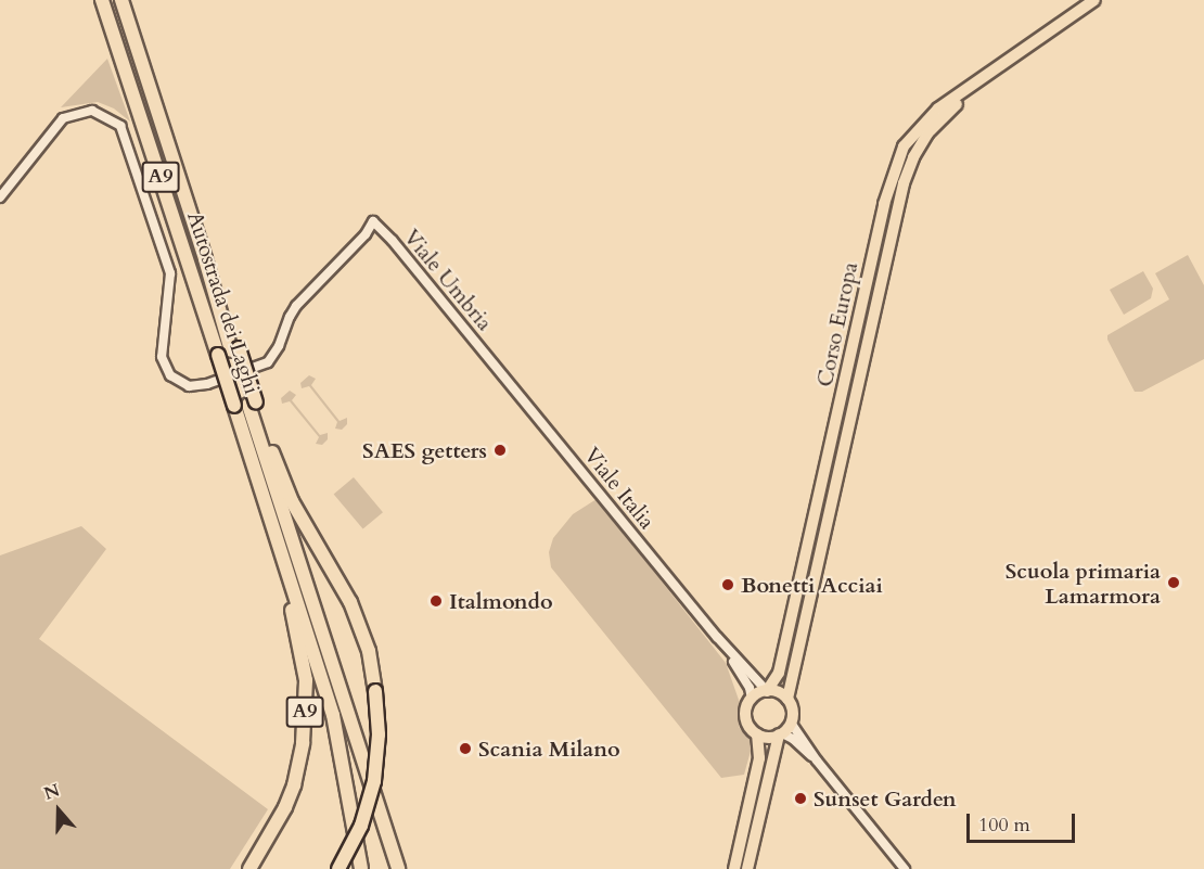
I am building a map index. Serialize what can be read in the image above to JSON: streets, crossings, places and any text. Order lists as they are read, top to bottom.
{
  "streets": {
    "highway": ["A9", "Autostrada dei Laghi"],
    "main road": ["Corso Europa"],
    "street": ["Viale Umbria", "Viale Italia"]
  },
  "crossings": [
    ["A9", "Autostrada dei Laghi"],
    ["Viale Umbria", "Viale Italia"],
    ["Corso Europa", "Viale Italia"]
  ],
  "places": [
    "SAES getters",
    "Scuola primaria Lamarmora",
    "Bonetti Acciai",
    "Italmondo",
    "Scania Milano",
    "Sunset Garden"
  ],
  "scale_bar": "100 m",
  "north": "top"
}
